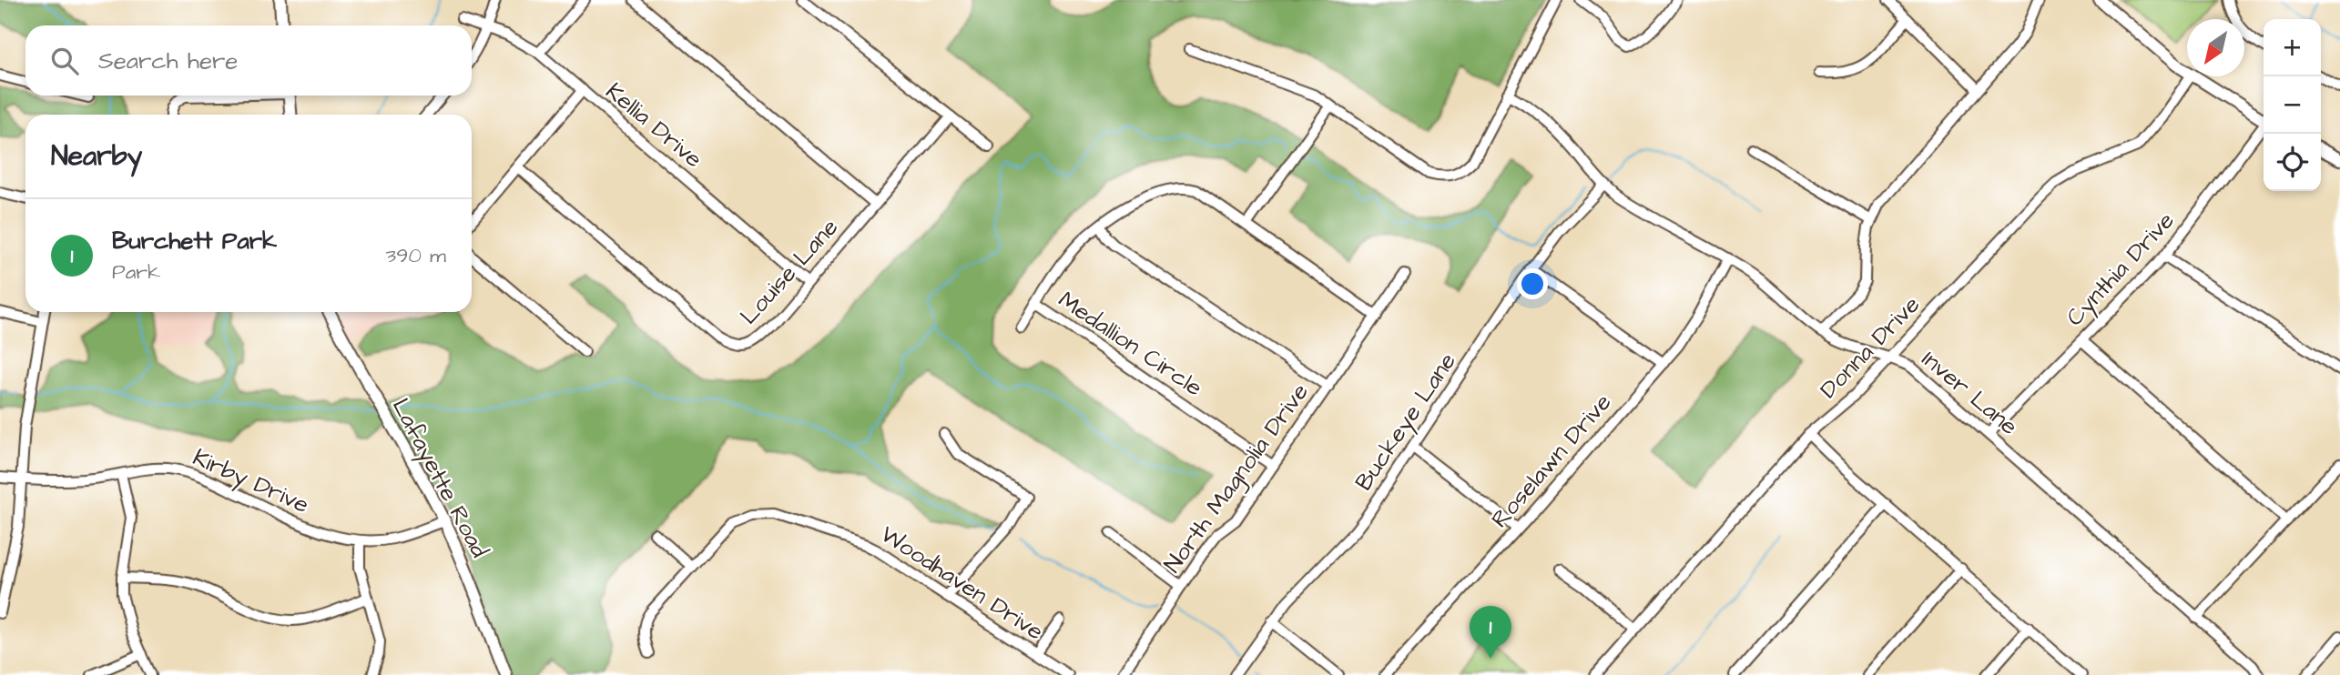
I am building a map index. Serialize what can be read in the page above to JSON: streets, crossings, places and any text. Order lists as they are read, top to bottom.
{
  "streets": {
    "main road": ["Lafayette Road"],
    "street": [
      "Kellia Drive",
      "Cynthia Drive",
      "Louise Lane",
      "Medallion Circle",
      "Donna Drive",
      "Inver Lane",
      "Buckeye Lane",
      "Roselawn Drive",
      "North Magnolia Drive",
      "Kirby Drive",
      "Woodhaven Drive"
    ]
  },
  "crossings": [
    ["Kellia Drive", "Louise Lane"],
    ["Cynthia Drive", "Inver Lane"],
    ["Medallion Circle", "North Magnolia Drive"],
    ["Donna Drive", "Inver Lane"],
    ["Inver Lane", "Buckeye Lane"],
    ["Inver Lane", "Roselawn Drive"],
    ["Lafayette Road", "Kirby Drive"]
  ],
  "north": "bottom left",
  "page": {
    "map_buttons": ["+", "−"],
    "search": "Search here",
    "heading": "Nearby",
    "list": [
      {
        "mark": "1",
        "name": "Burchett Park",
        "note": "Park",
        "value": "390 m"
      }
    ],
    "pins": "1"
  }
}
